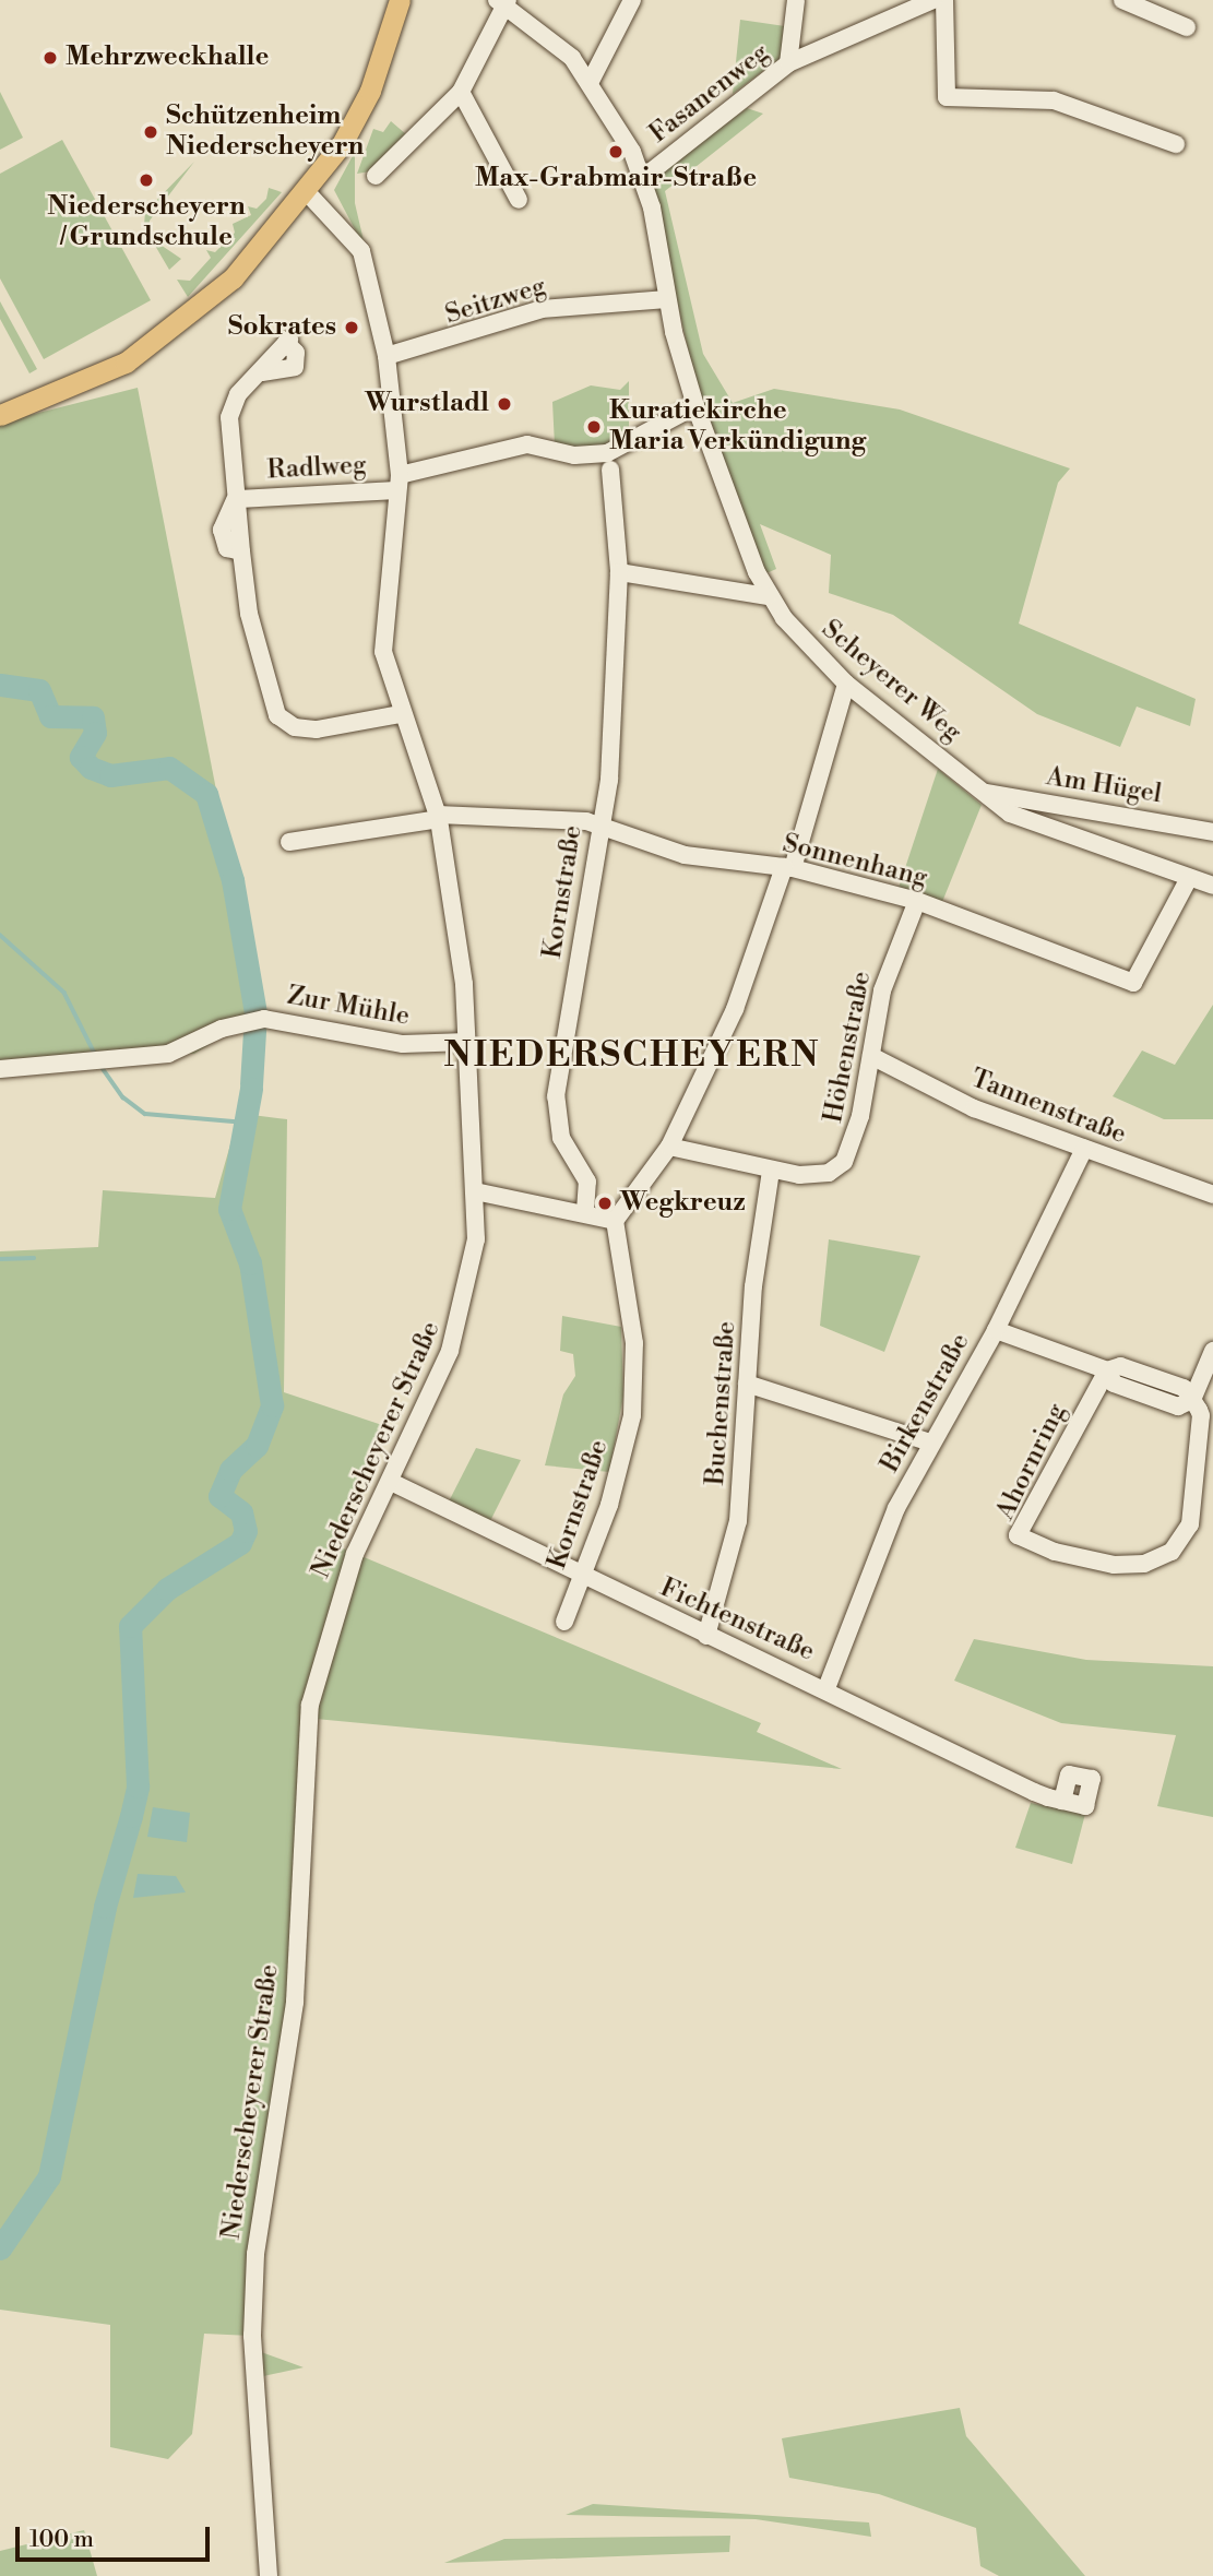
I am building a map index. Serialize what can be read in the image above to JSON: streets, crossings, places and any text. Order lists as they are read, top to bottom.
{
  "streets": {
    "street": [
      "Fasanenweg",
      "Seitzweg",
      "Radlweg",
      "Scheyerer Weg",
      "Am Hügel",
      "Sonnenhang",
      "Kornstraße",
      "Zur Mühle",
      "Höhenstraße",
      "Tannenstraße",
      "Buchenstraße",
      "Birkenstraße",
      "Niederscheyerer Straße",
      "Ahornring",
      "Fichtenstraße"
    ]
  },
  "crossings": [
    ["Seitzweg", "Niederscheyerer Straße"],
    ["Radlweg", "Niederscheyerer Straße"],
    ["Scheyerer Weg", "Am Hügel"],
    ["Scheyerer Weg", "Sonnenhang"],
    ["Sonnenhang", "Kornstraße"],
    ["Sonnenhang", "Höhenstraße"],
    ["Sonnenhang", "Niederscheyerer Straße"],
    ["Kornstraße", "Fichtenstraße"],
    ["Zur Mühle", "Niederscheyerer Straße"],
    ["Höhenstraße", "Tannenstraße"],
    ["Höhenstraße", "Buchenstraße"],
    ["Tannenstraße", "Birkenstraße"],
    ["Buchenstraße", "Fichtenstraße"],
    ["Birkenstraße", "Fichtenstraße"],
    ["Niederscheyerer Straße", "Fichtenstraße"]
  ],
  "districts": ["NIEDERSCHEYERN"],
  "places": [
    "Mehrzweckhalle",
    "Schützenheim Niederscheyern",
    "Max-Grabmair-Straße",
    "Niederscheyern / Grundschule",
    "Sokrates",
    "Wurstladl",
    "Kuratiekirche Maria Verkündigung",
    "Wegkreuz"
  ],
  "scale_bar": "100 m"
}
